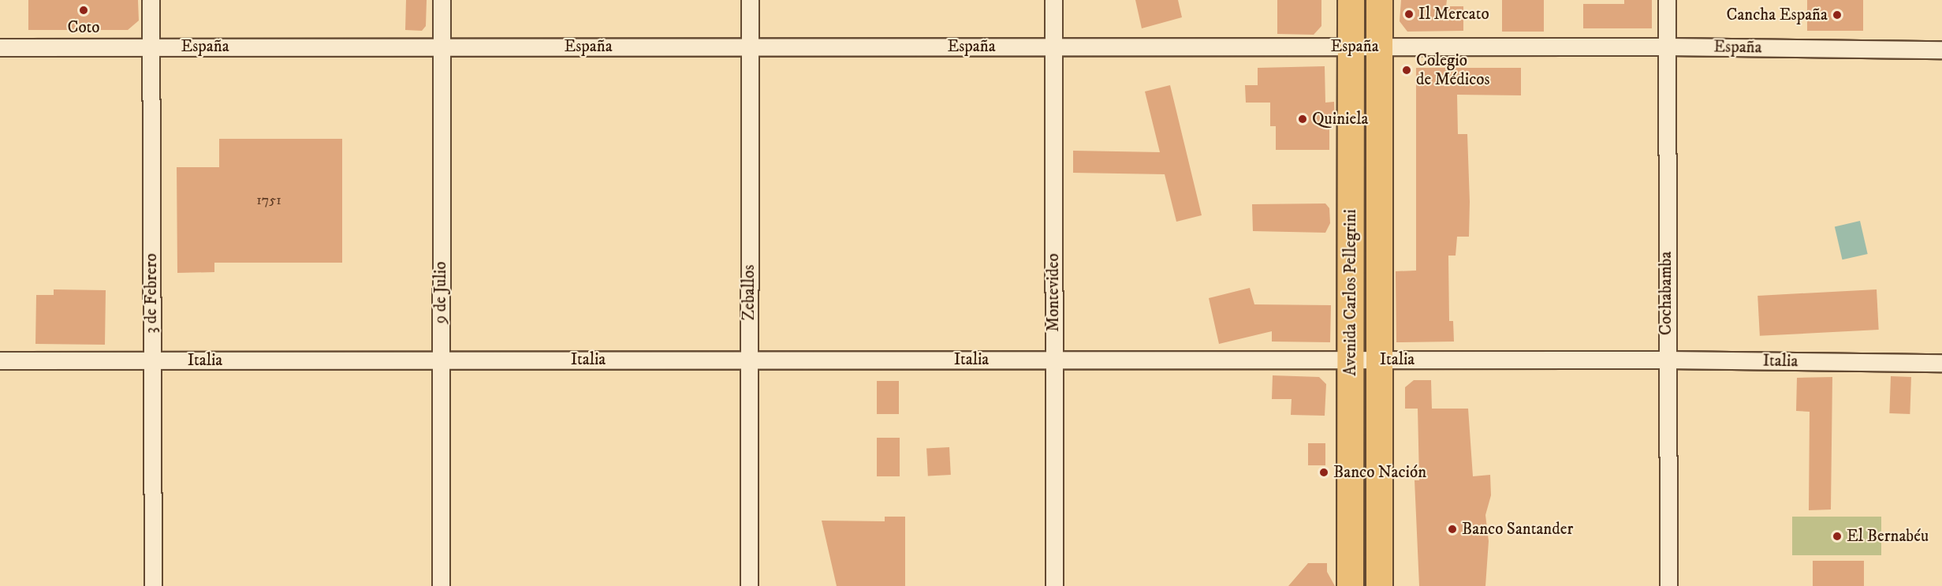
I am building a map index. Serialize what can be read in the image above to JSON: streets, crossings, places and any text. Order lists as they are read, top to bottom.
{
  "streets": {
    "main road": ["Avenida Carlos Pellegrini"],
    "street": [
      "España",
      "9 de Julio",
      "Zeballos",
      "Montevideo",
      "3 de Febrero",
      "Cochabamba",
      "Italia"
    ]
  },
  "crossings": [
    ["España", "9 de Julio"],
    ["España", "Zeballos"],
    ["España", "Montevideo"],
    ["España", "Avenida Carlos Pellegrini"],
    ["España", "3 de Febrero"],
    ["España", "Cochabamba"],
    ["9 de Julio", "Italia"],
    ["Zeballos", "Italia"],
    ["Montevideo", "Italia"],
    ["Avenida Carlos Pellegrini", "Italia"],
    ["3 de Febrero", "Italia"],
    ["Cochabamba", "Italia"]
  ],
  "places": [
    "Coto",
    "Il Mercato",
    "Cancha España",
    "Colegio de Médicos",
    "Quiniela",
    "Banco Nación",
    "Banco Santander",
    "El Bernabéu"
  ],
  "house_numbers": ["1751"]
}
